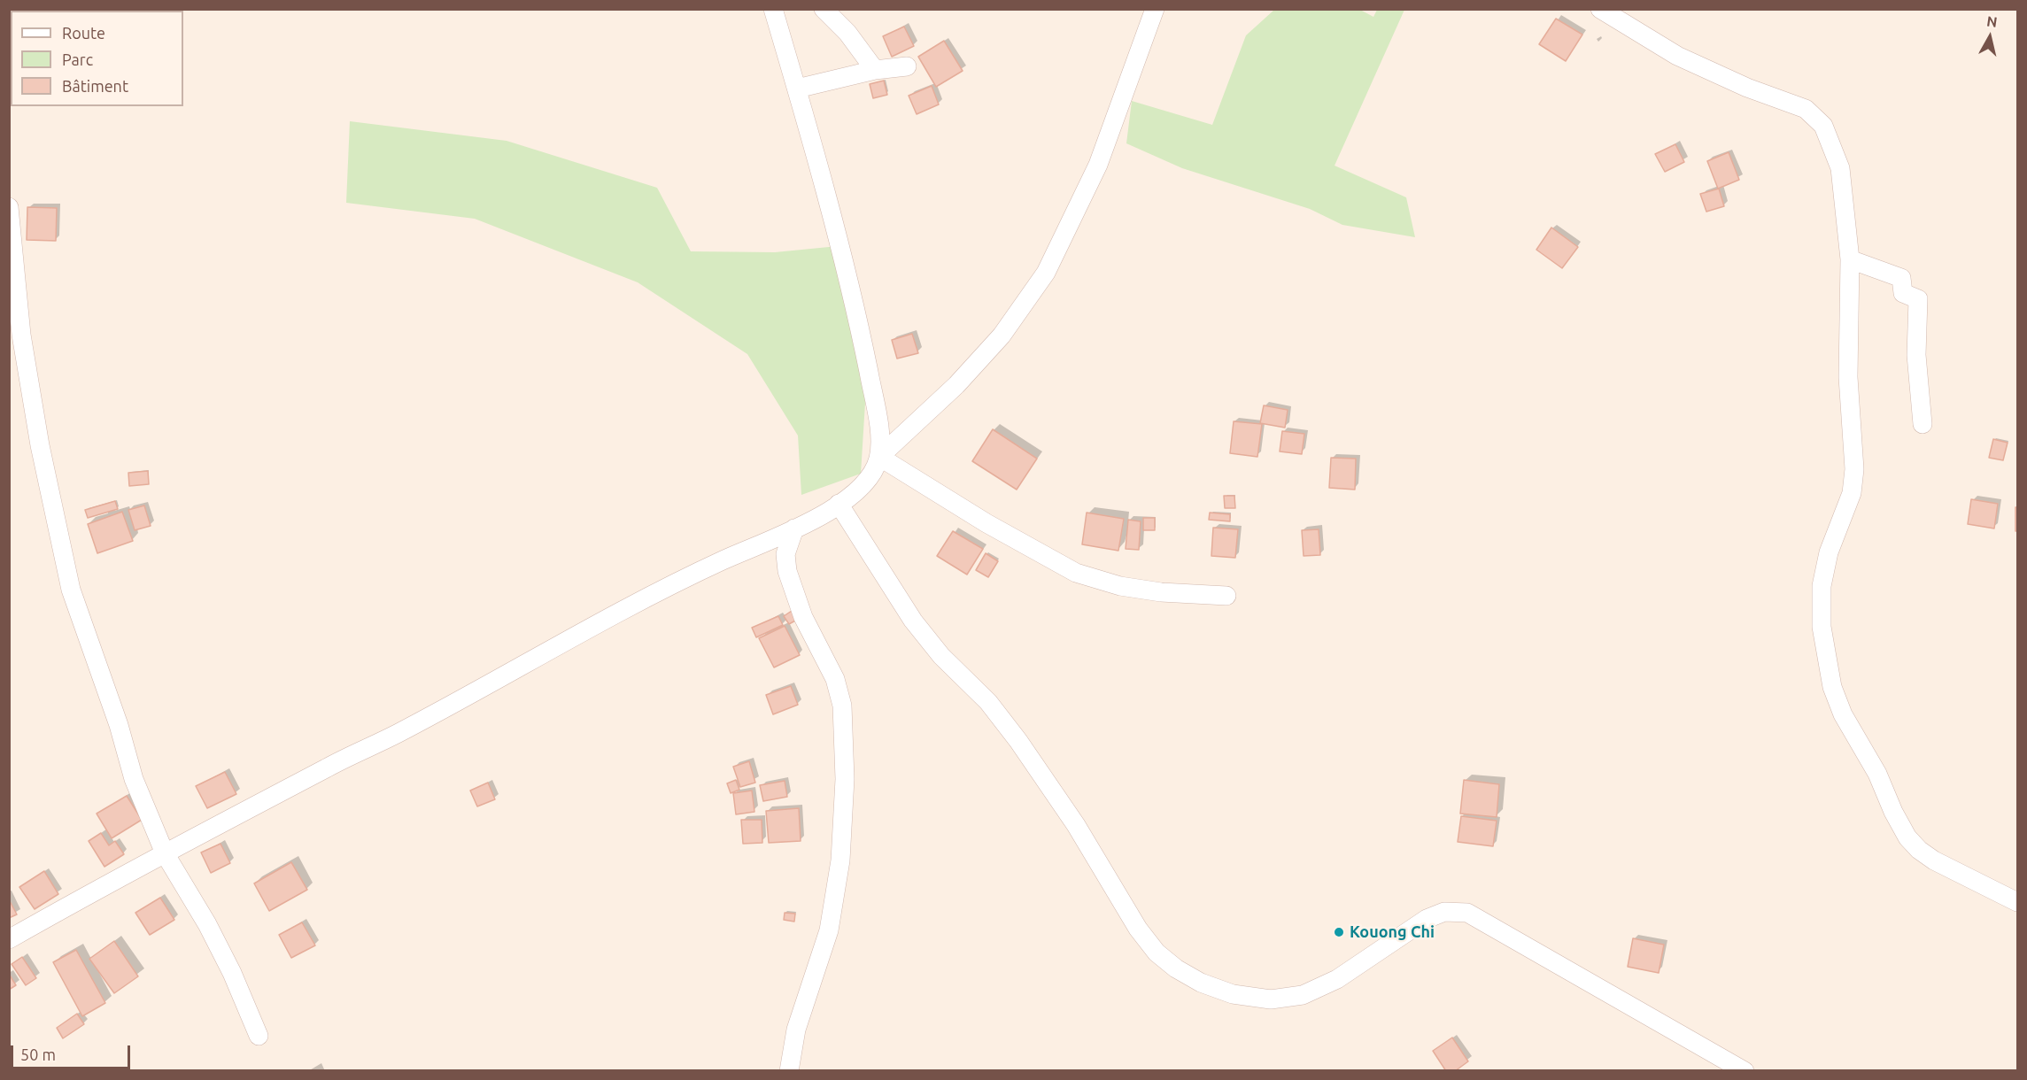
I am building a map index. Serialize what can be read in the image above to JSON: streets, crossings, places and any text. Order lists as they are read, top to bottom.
{
  "places": ["Kouong Chi"],
  "legend": ["Route", "Parc", "Bâtiment"],
  "scale_bar": "50 m",
  "north": "top"
}
